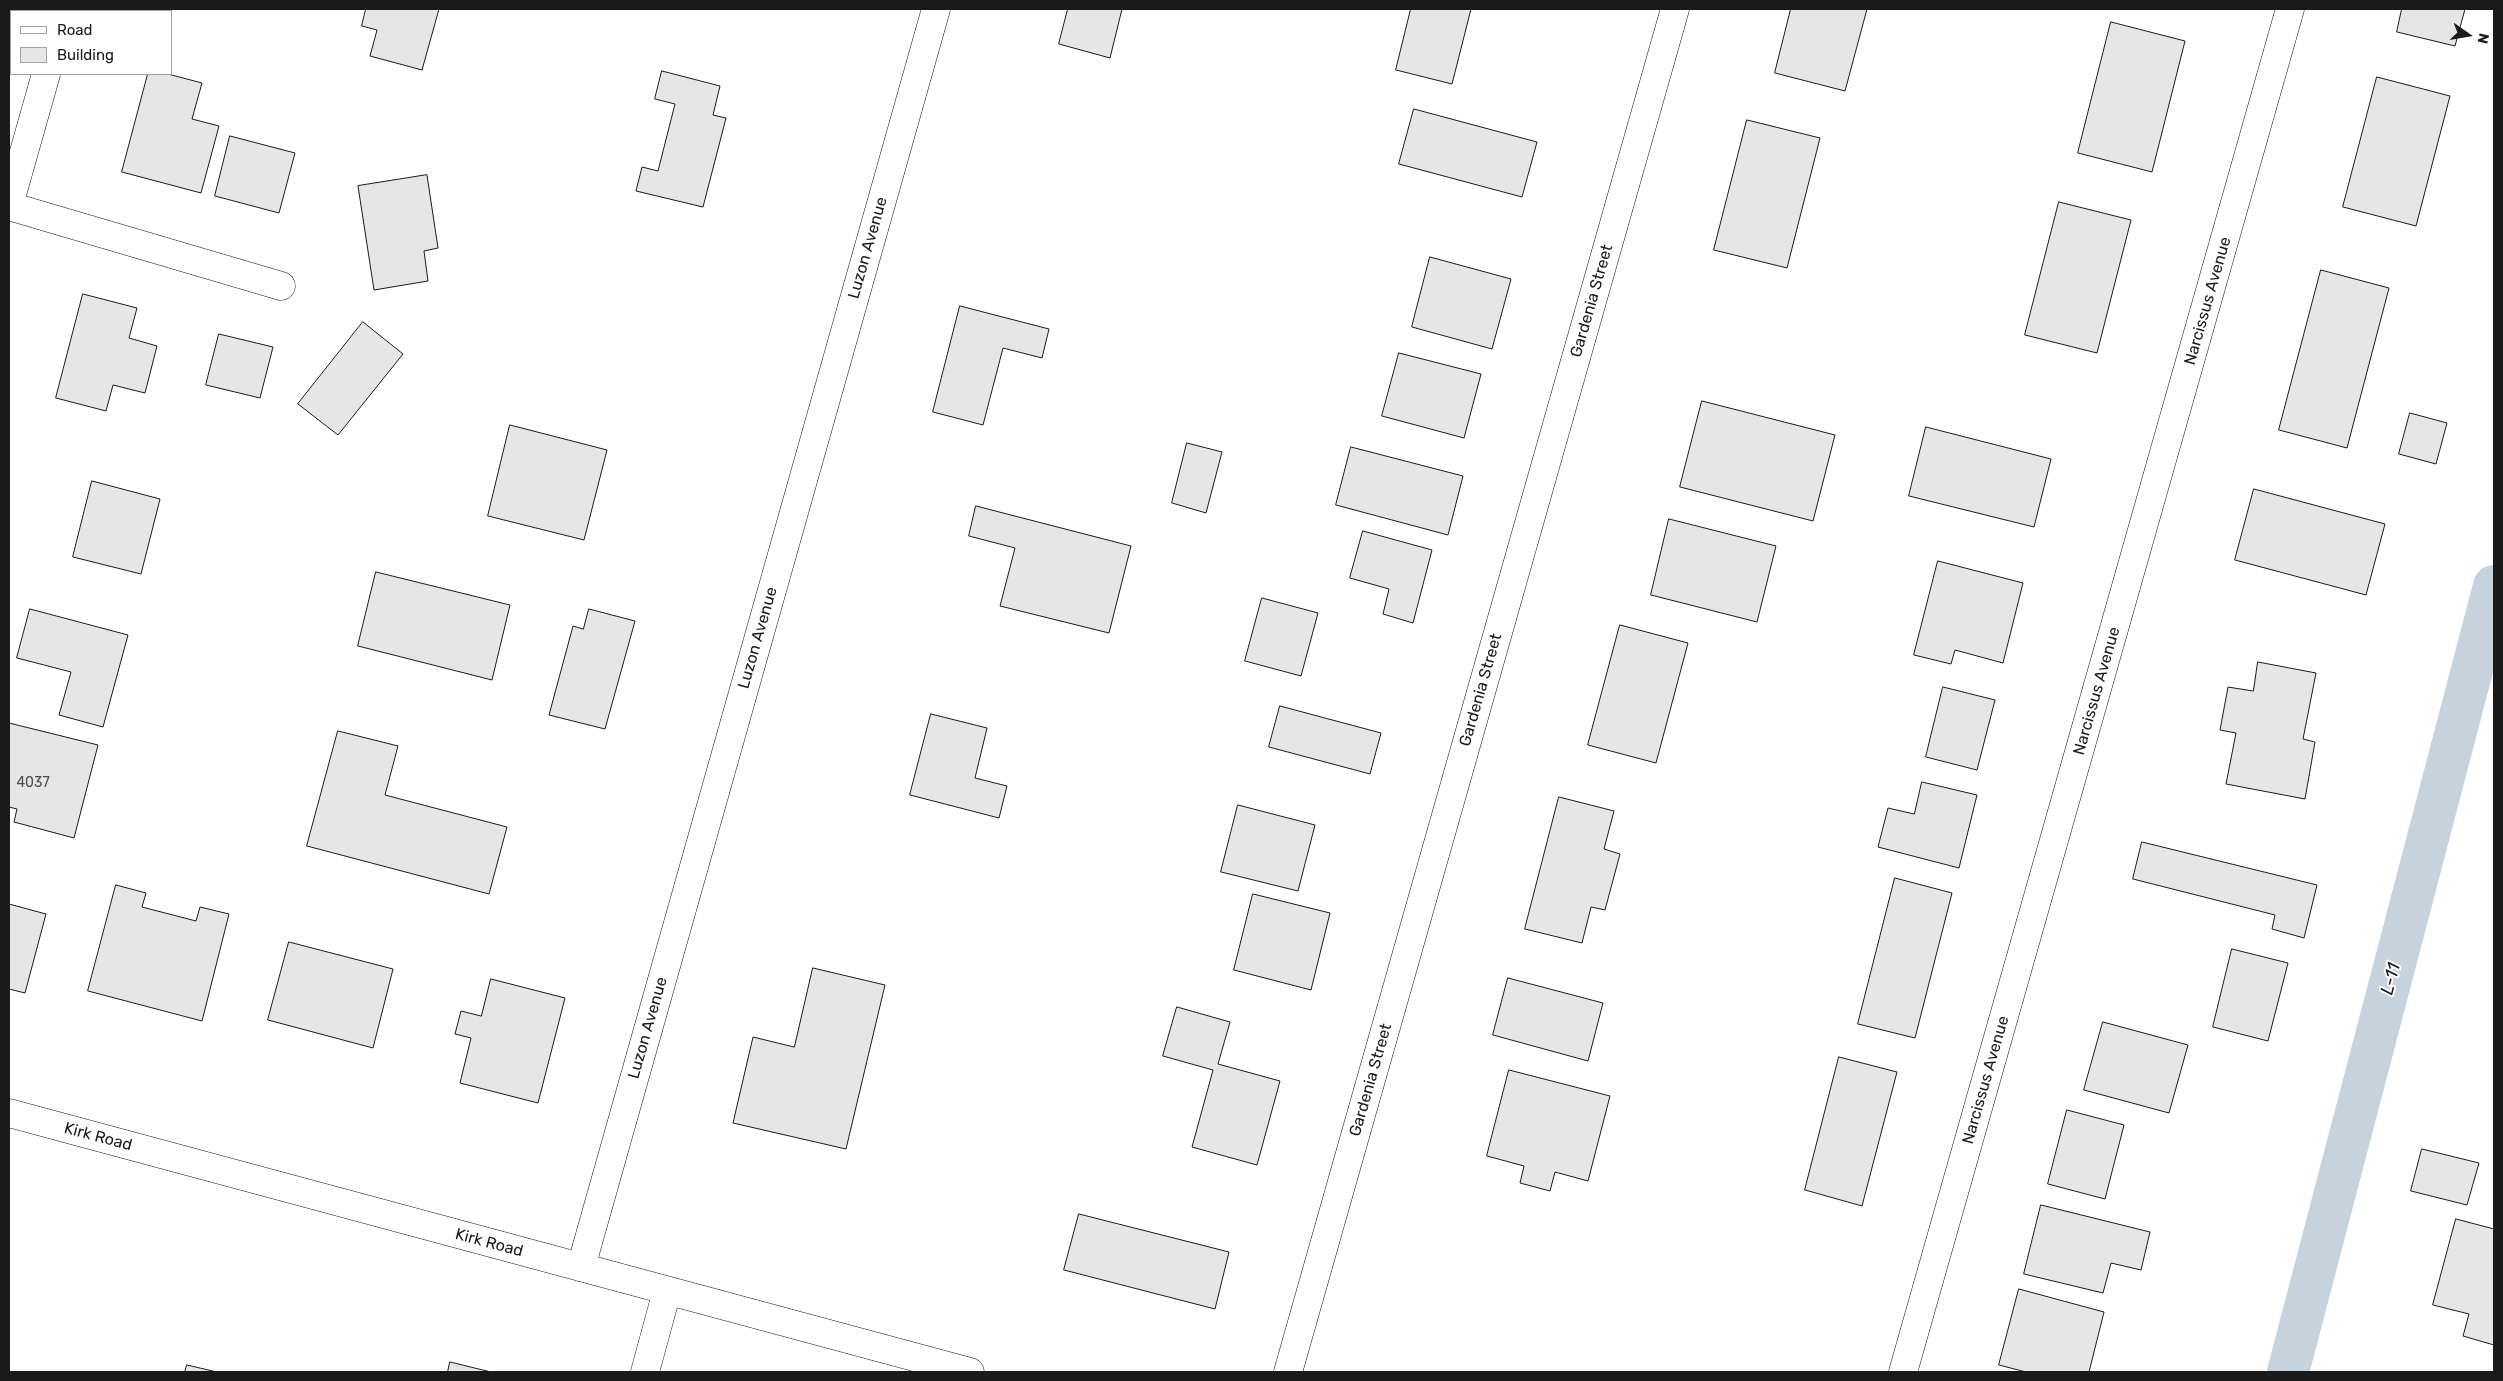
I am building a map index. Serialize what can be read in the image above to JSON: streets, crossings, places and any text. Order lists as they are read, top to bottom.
{
  "streets": {
    "street": [
      "Luzon Avenue",
      "Gardenia Street",
      "Narcissus Avenue",
      "Kirk Road"
    ]
  },
  "crossings": [
    ["Luzon Avenue", "Kirk Road"]
  ],
  "water": ["L-11"],
  "house_numbers": ["4037"],
  "legend": ["Road", "Building"],
  "north": "right"
}
